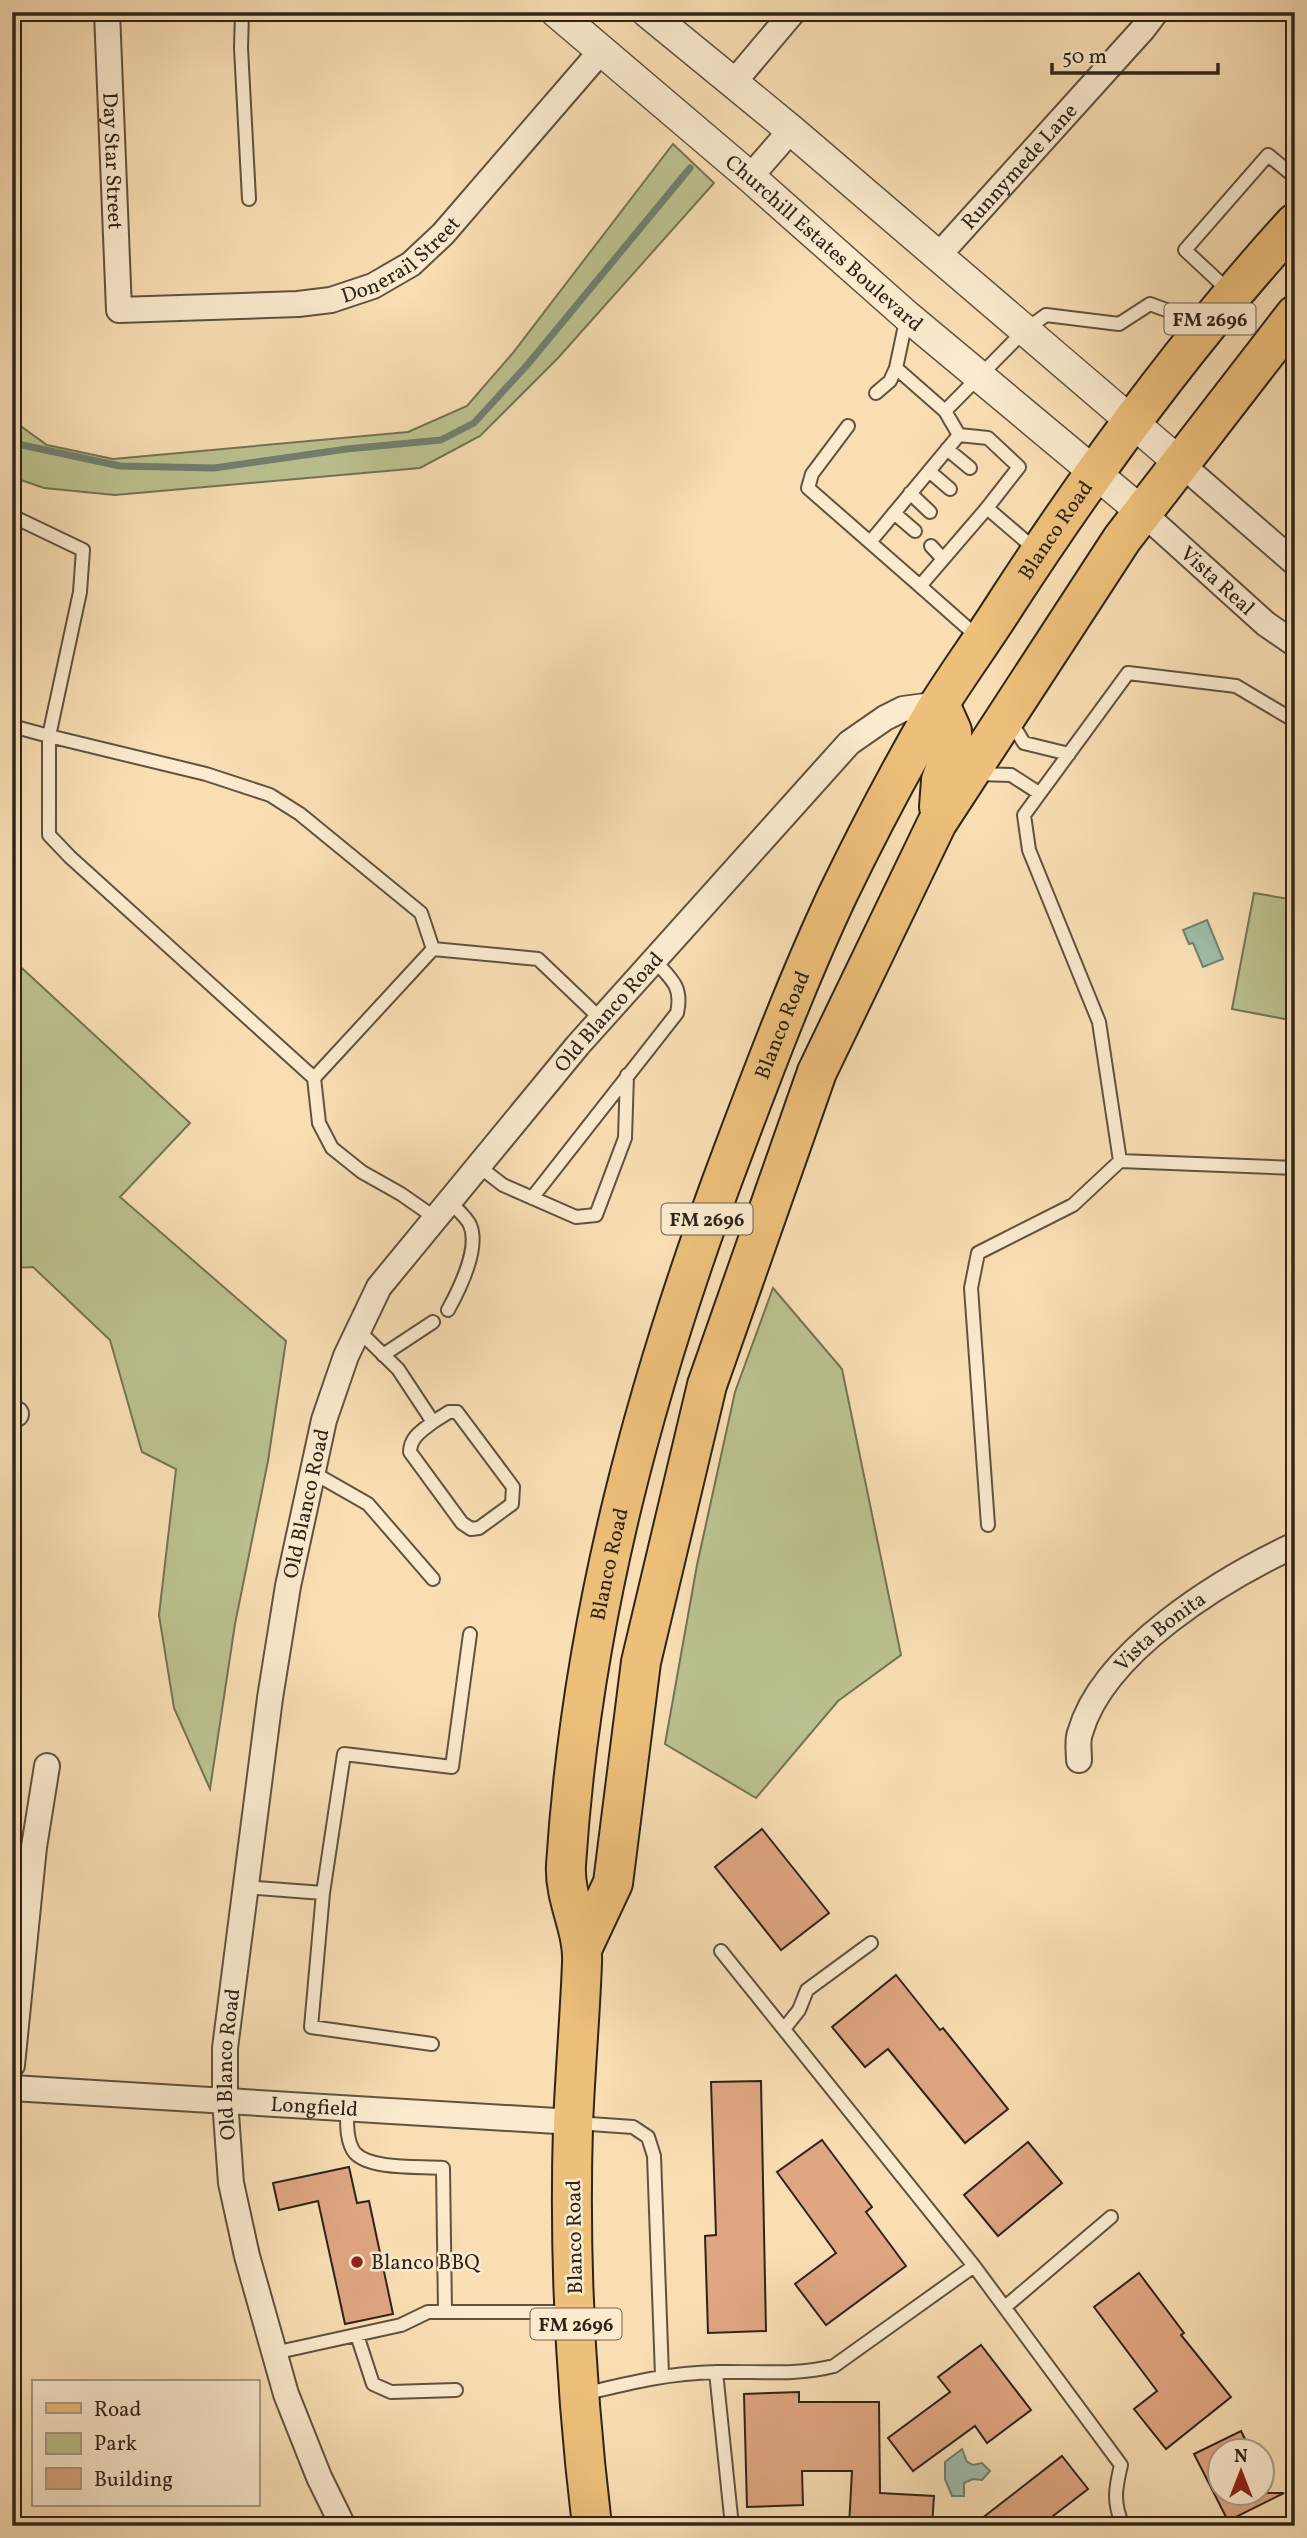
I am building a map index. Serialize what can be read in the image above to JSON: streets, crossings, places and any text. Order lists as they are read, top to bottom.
{
  "streets": {
    "main road": ["FM 2696", "Blanco Road"],
    "street": [
      "Day Star Street",
      "Runnymede Lane",
      "Churchill Estates Boulevard",
      "Donerail Street",
      "Vista Real",
      "Old Blanco Road",
      "Vista Bonita",
      "Longfield"
    ]
  },
  "crossings": [
    ["Day Star Street", "Donerail Street"],
    ["Churchill Estates Boulevard", "Donerail Street"],
    ["Churchill Estates Boulevard", "Blanco Road"],
    ["Churchill Estates Boulevard", "Vista Real"],
    ["Blanco Road", "Vista Real"],
    ["Blanco Road", "Old Blanco Road"],
    ["Blanco Road", "Longfield"],
    ["Old Blanco Road", "Longfield"]
  ],
  "places": ["Blanco BBQ"],
  "legend": ["Road", "Park", "Building"],
  "scale_bar": "50 m",
  "north": "top"
}
